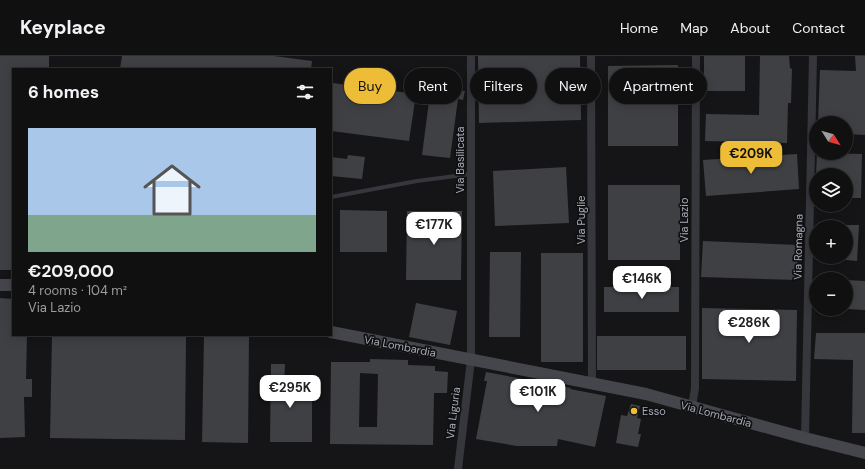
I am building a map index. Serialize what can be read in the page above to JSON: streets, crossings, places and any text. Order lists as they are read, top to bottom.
{
  "streets": {
    "street": [
      "Via Basilicata",
      "Via Puglie",
      "Via Lazio",
      "Via Romagna",
      "Via Lombardia",
      "Via Liguria"
    ]
  },
  "crossings": [
    ["Via Basilicata", "Via Lombardia"],
    ["Via Basilicata", "Via Liguria"],
    ["Via Puglie", "Via Lombardia"],
    ["Via Lazio", "Via Lombardia"],
    ["Via Romagna", "Via Lombardia"],
    ["Via Lombardia", "Via Liguria"]
  ],
  "places": ["Esso"],
  "north": "bottom right",
  "page": {
    "header": "Keyplace",
    "nav": [
      "Home",
      "Map",
      "About",
      "Contact"
    ],
    "chip": [
      "Buy",
      "Rent",
      "Filters",
      "New",
      "Apartment"
    ],
    "heading": "6 homes",
    "map_buttons": ["+", "−"],
    "list": [
      {
        "name": "€209,000",
        "note": "4 rooms · 104 m² · Via Lazio"
      }
    ],
    "price": [
      "€209K",
      "€177K",
      "€146K",
      "€286K",
      "€295K",
      "€101K"
    ]
  }
}
